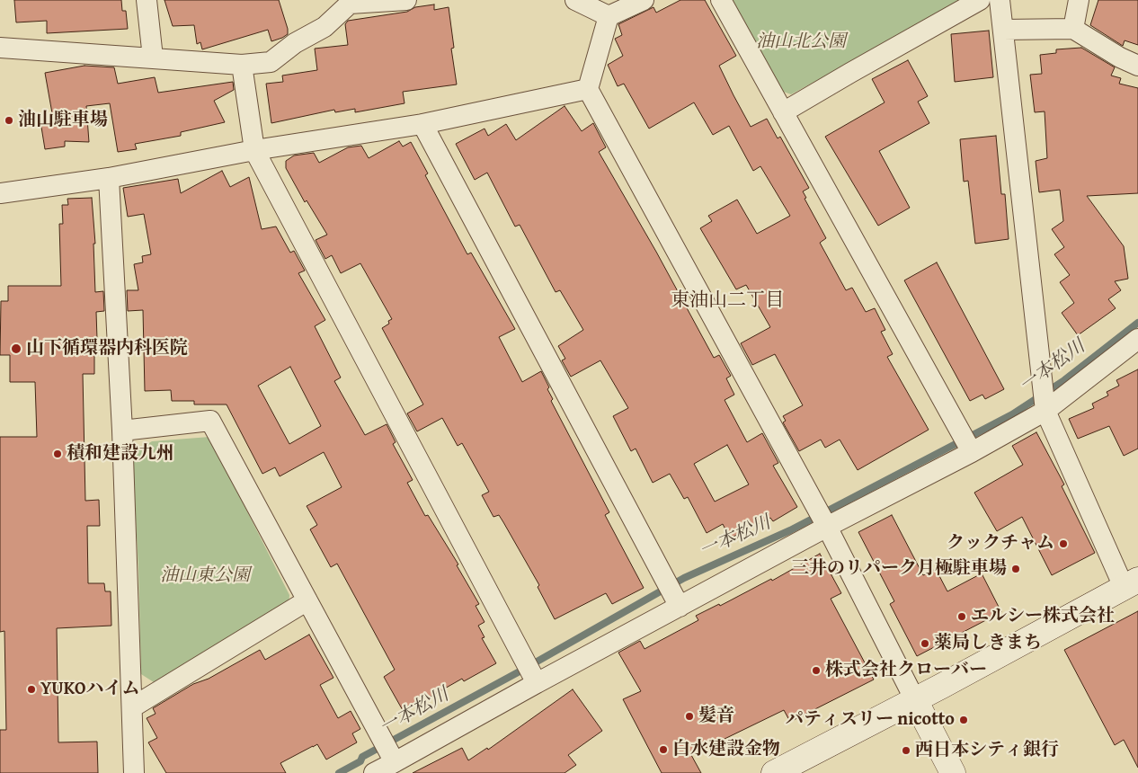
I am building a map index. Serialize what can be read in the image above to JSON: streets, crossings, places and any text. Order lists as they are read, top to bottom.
{
  "districts": ["東油山二丁目"],
  "water": ["一本松川"],
  "parks": ["油山北公園", "油山東公園"],
  "places": [
    "油山駐車場",
    "山下循環器内科医院",
    "積和建設九州",
    "クックチャム",
    "三井のリパーク月極駐車場",
    "エルシー株式会社",
    "薬局しきまち",
    "株式会社クローバー",
    "YUKOハイム",
    "髪音",
    "パティスリー nicotto",
    "白水建設金物",
    "西日本シティ銀行"
  ]
}
